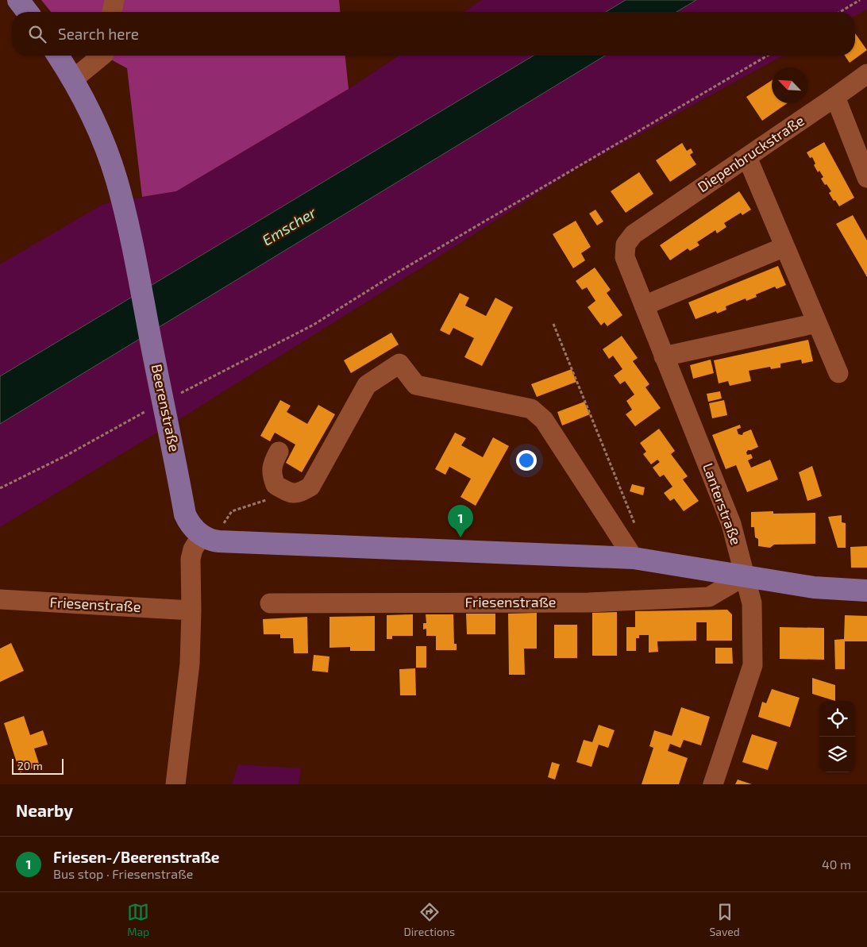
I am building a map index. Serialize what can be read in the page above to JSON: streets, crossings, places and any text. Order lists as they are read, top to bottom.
{
  "streets": {
    "main road": ["Beerenstraße"],
    "street": ["Diepenbruckstraße", "Lanterstraße", "Friesenstraße"]
  },
  "crossings": [
    ["Diepenbruckstraße", "Lanterstraße"],
    ["Lanterstraße", "Friesenstraße"]
  ],
  "water": ["Emscher"],
  "scale_bar": "20 m",
  "north": "top left",
  "page": {
    "search": "Search here",
    "pins": "1",
    "scale": "20 m",
    "heading": "Nearby",
    "list": [
      {
        "mark": "1",
        "name": "Friesen-/Beerenstraße",
        "note": "Bus stop · Friesenstraße",
        "value": "40 m"
      }
    ],
    "nav": ["Map", "Directions", "Saved"]
  }
}
